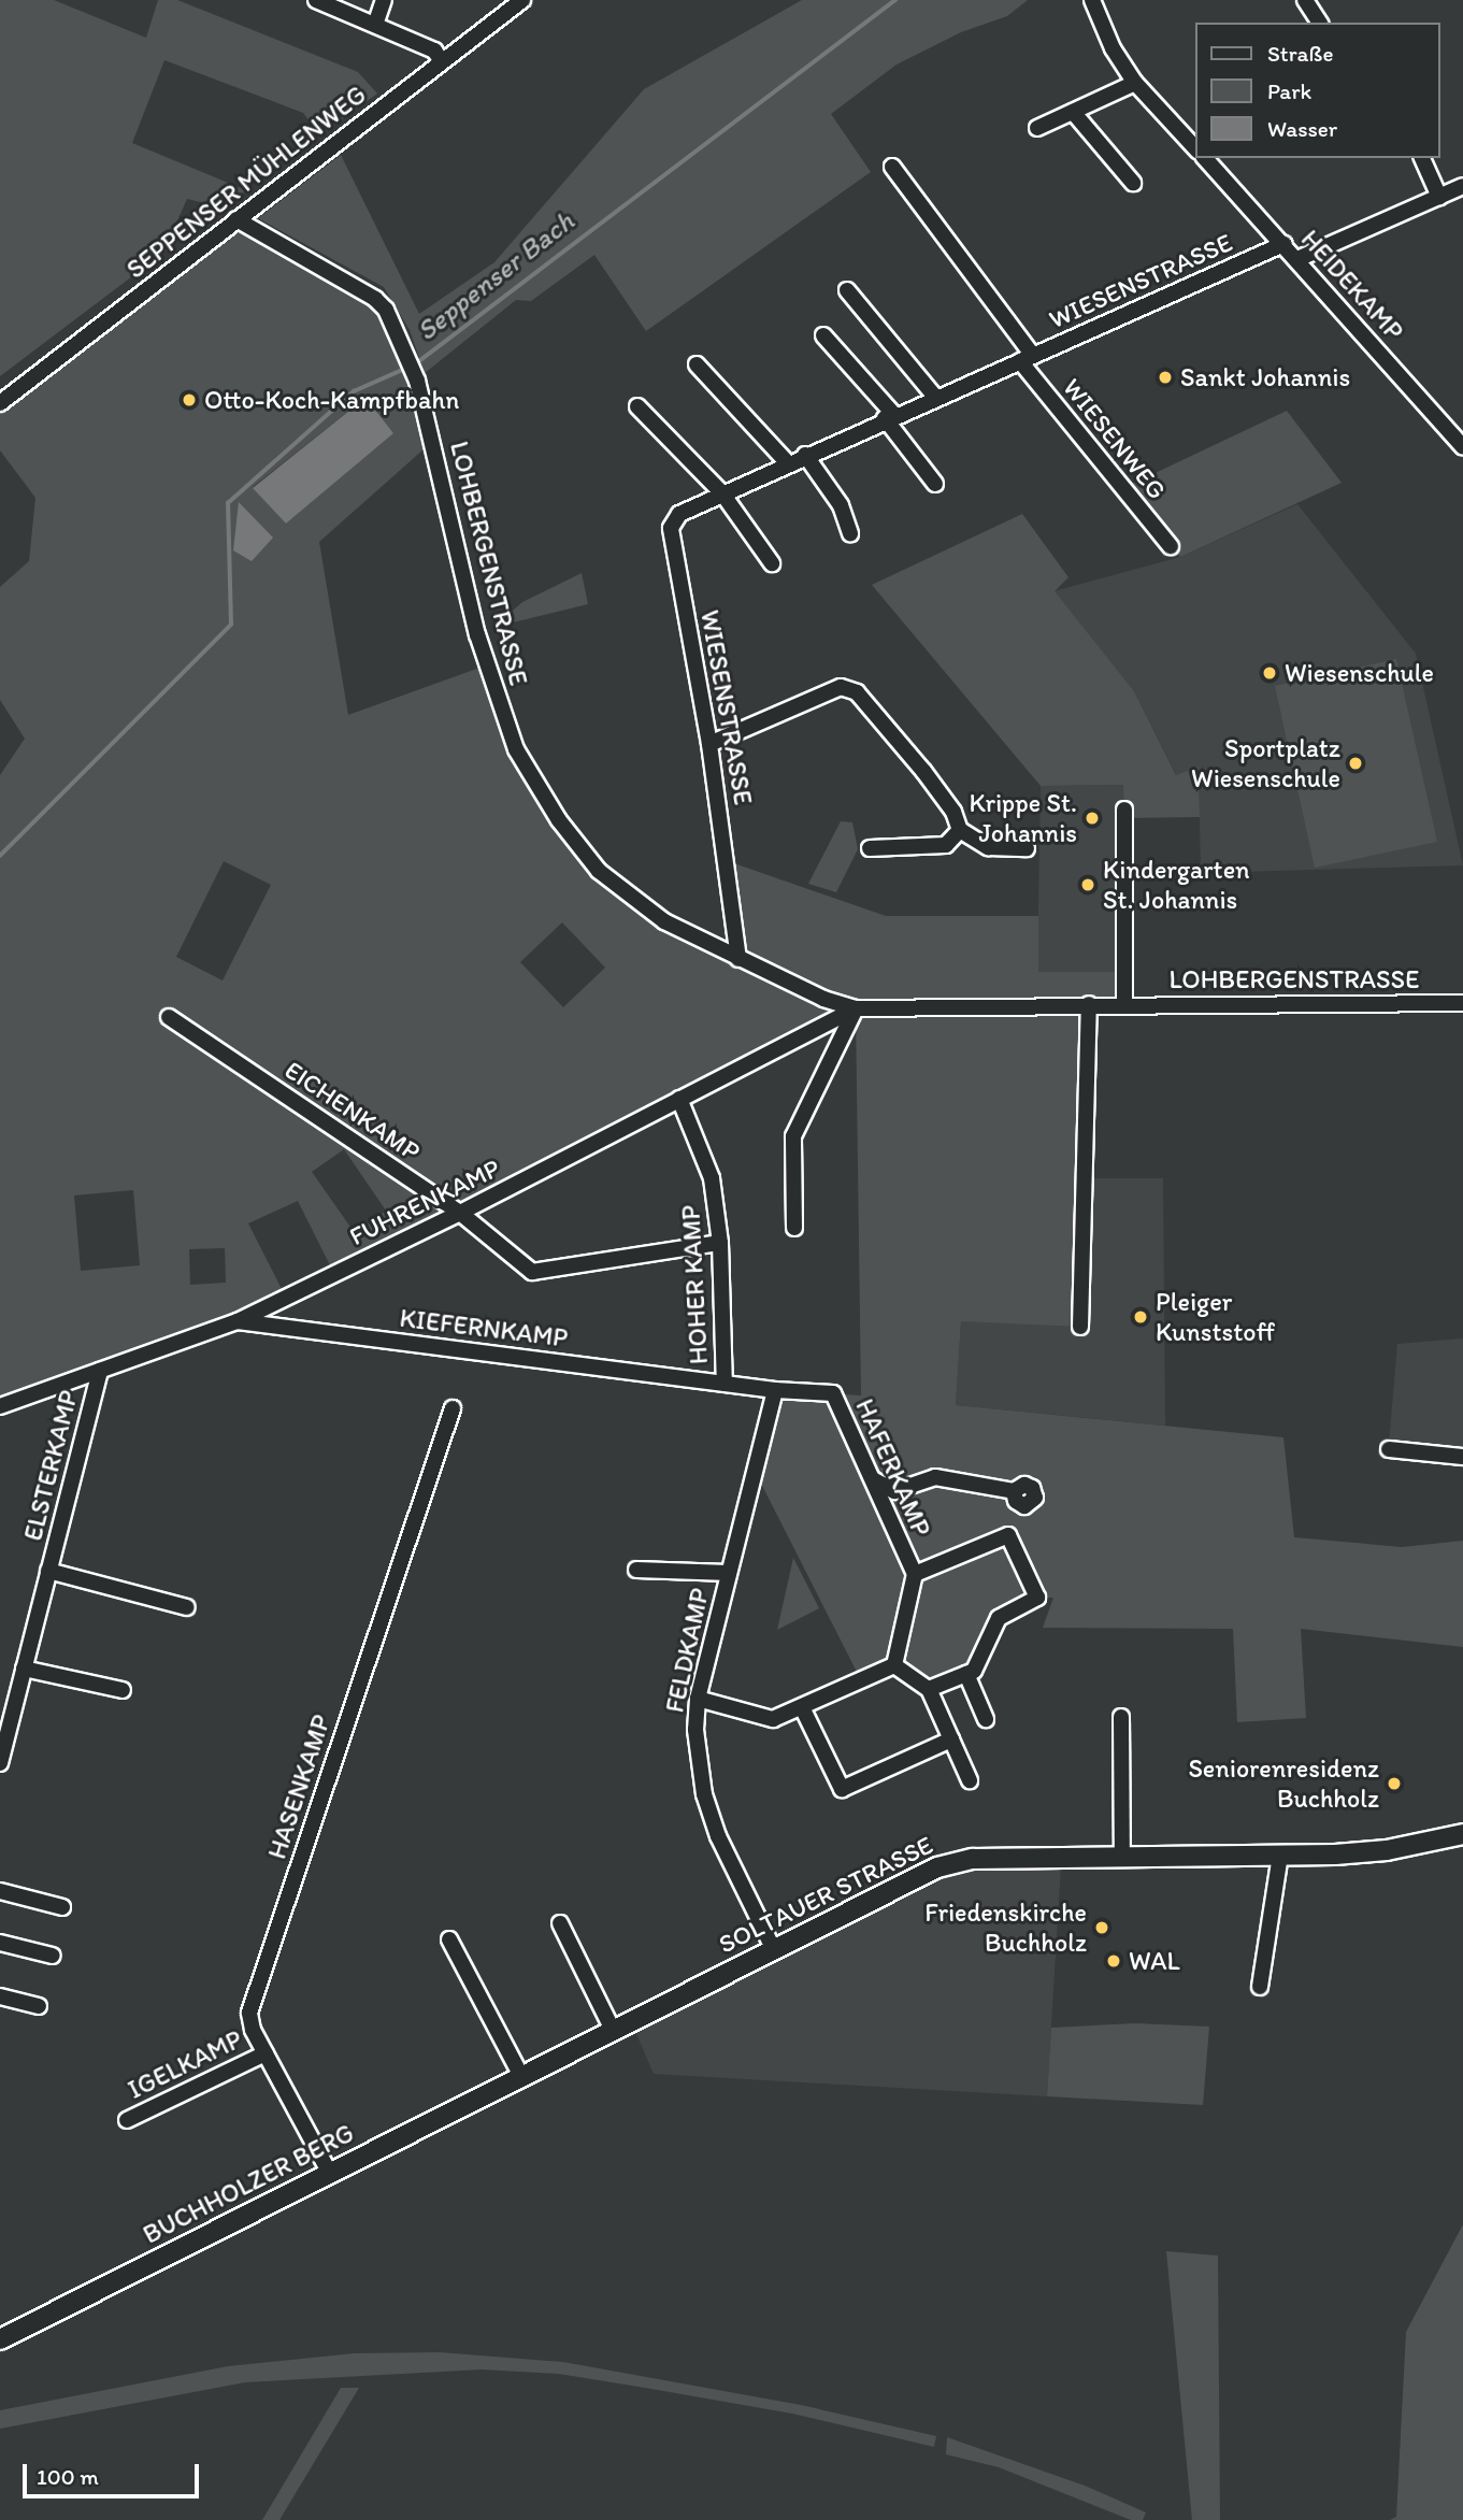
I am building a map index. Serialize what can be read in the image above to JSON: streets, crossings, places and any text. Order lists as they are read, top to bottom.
{
  "streets": {
    "main road": ["SOLTAUER STRASSE", "BUCHHOLZER BERG"],
    "street": [
      "SEPPENSER MÜHLENWEG",
      "WIESENSTRASSE",
      "HEIDEKAMP",
      "WIESENWEG",
      "LOHBERGENSTRASSE",
      "EICHENKAMP",
      "FUHRENKAMP",
      "HOHER KAMP",
      "KIEFERNKAMP",
      "ELSTERKAMP",
      "HAFERKAMP",
      "FELDKAMP",
      "HASENKAMP",
      "IGELKAMP"
    ]
  },
  "crossings": [
    ["SEPPENSER MÜHLENWEG", "LOHBERGENSTRASSE"],
    ["WIESENSTRASSE", "HEIDEKAMP"],
    ["WIESENSTRASSE", "WIESENWEG"],
    ["WIESENSTRASSE", "LOHBERGENSTRASSE"],
    ["LOHBERGENSTRASSE", "FUHRENKAMP"],
    ["EICHENKAMP", "FUHRENKAMP"],
    ["EICHENKAMP", "HOHER KAMP"],
    ["FUHRENKAMP", "HOHER KAMP"],
    ["FUHRENKAMP", "KIEFERNKAMP"],
    ["FUHRENKAMP", "ELSTERKAMP"],
    ["HOHER KAMP", "KIEFERNKAMP"],
    ["HAFERKAMP", "FELDKAMP"],
    ["FELDKAMP", "SOLTAUER STRASSE"],
    ["HASENKAMP", "IGELKAMP"],
    ["HASENKAMP", "BUCHHOLZER BERG"],
    ["SOLTAUER STRASSE", "BUCHHOLZER BERG"]
  ],
  "water": ["Seppenser Bach"],
  "places": [
    "Sankt Johannis",
    "Otto-Koch-Kampfbahn",
    "Wiesenschule",
    "Sportplatz Wiesenschule",
    "Krippe St. Johannis",
    "Kindergarten St. Johannis",
    "Pleiger Kunststoff",
    "Seniorenresidenz Buchholz",
    "Friedenskirche Buchholz",
    "WAL"
  ],
  "legend": ["Straße", "Park", "Wasser"],
  "scale_bar": "100 m"
}
